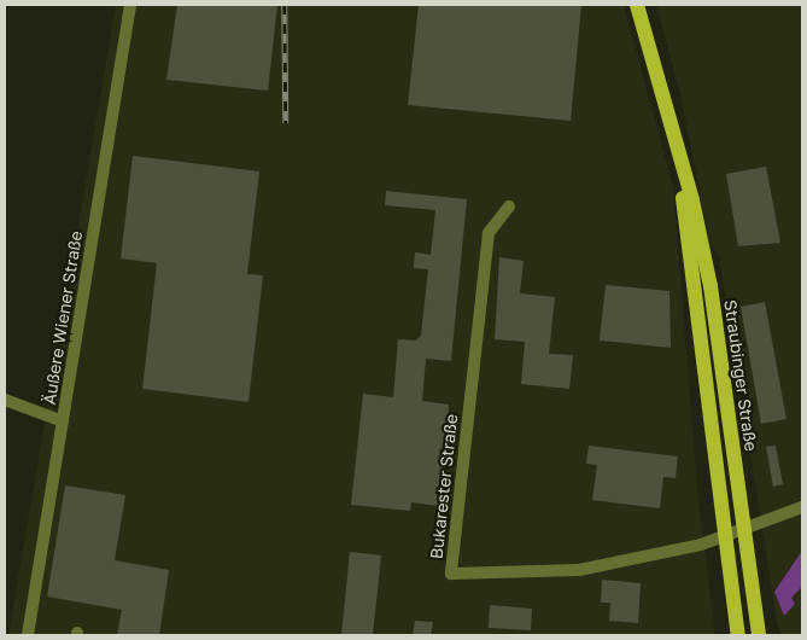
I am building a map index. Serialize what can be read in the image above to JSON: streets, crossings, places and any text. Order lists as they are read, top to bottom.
{
  "streets": {
    "main road": ["Straubinger Straße"],
    "street": ["Äußere Wiener Straße", "Bukarester Straße"]
  },
  "crossings": [
    ["Straubinger Straße", "Bukarester Straße"]
  ]
}
